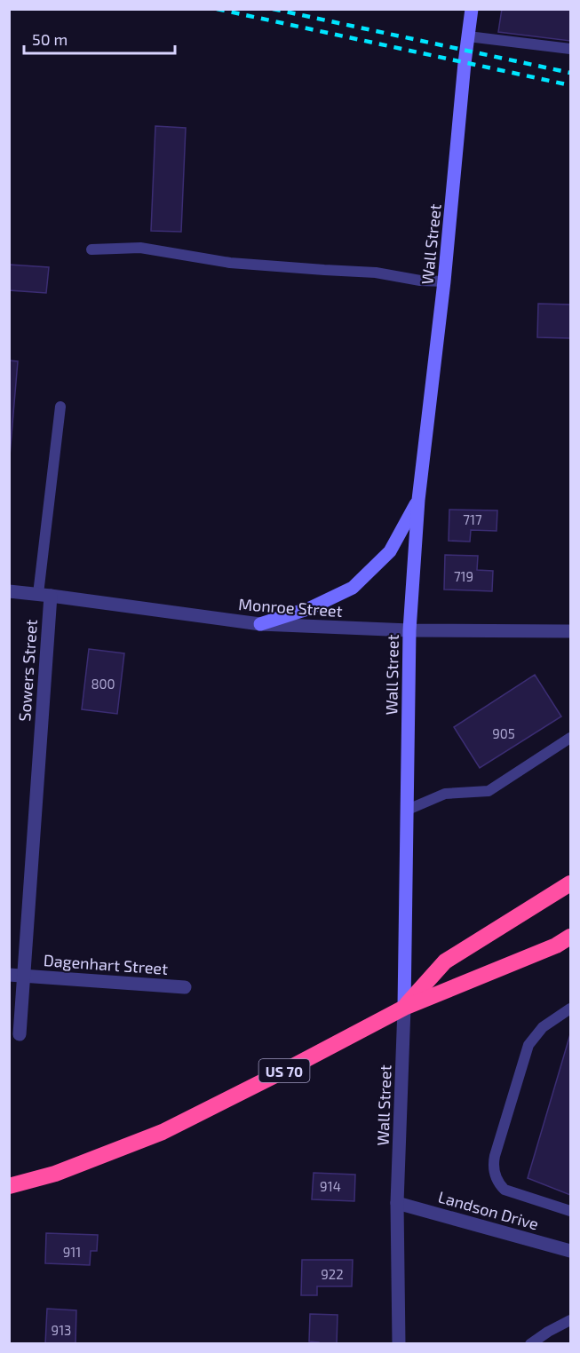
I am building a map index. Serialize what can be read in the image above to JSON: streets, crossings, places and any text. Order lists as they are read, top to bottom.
{
  "streets": {
    "highway": ["US 70"],
    "street": [
      "Wall Street",
      "Monroe Street",
      "Sowers Street",
      "Dagenhart Street",
      "Landson Drive"
    ]
  },
  "crossings": [
    ["Wall Street", "Monroe Street"],
    ["Wall Street", "US 70"],
    ["Wall Street", "Landson Drive"],
    ["Monroe Street", "Sowers Street"],
    ["Sowers Street", "Dagenhart Street"]
  ],
  "house_numbers": [
    "717",
    "719",
    "800",
    "905",
    "914",
    "911",
    "922",
    "913"
  ],
  "scale_bar": "50 m"
}
